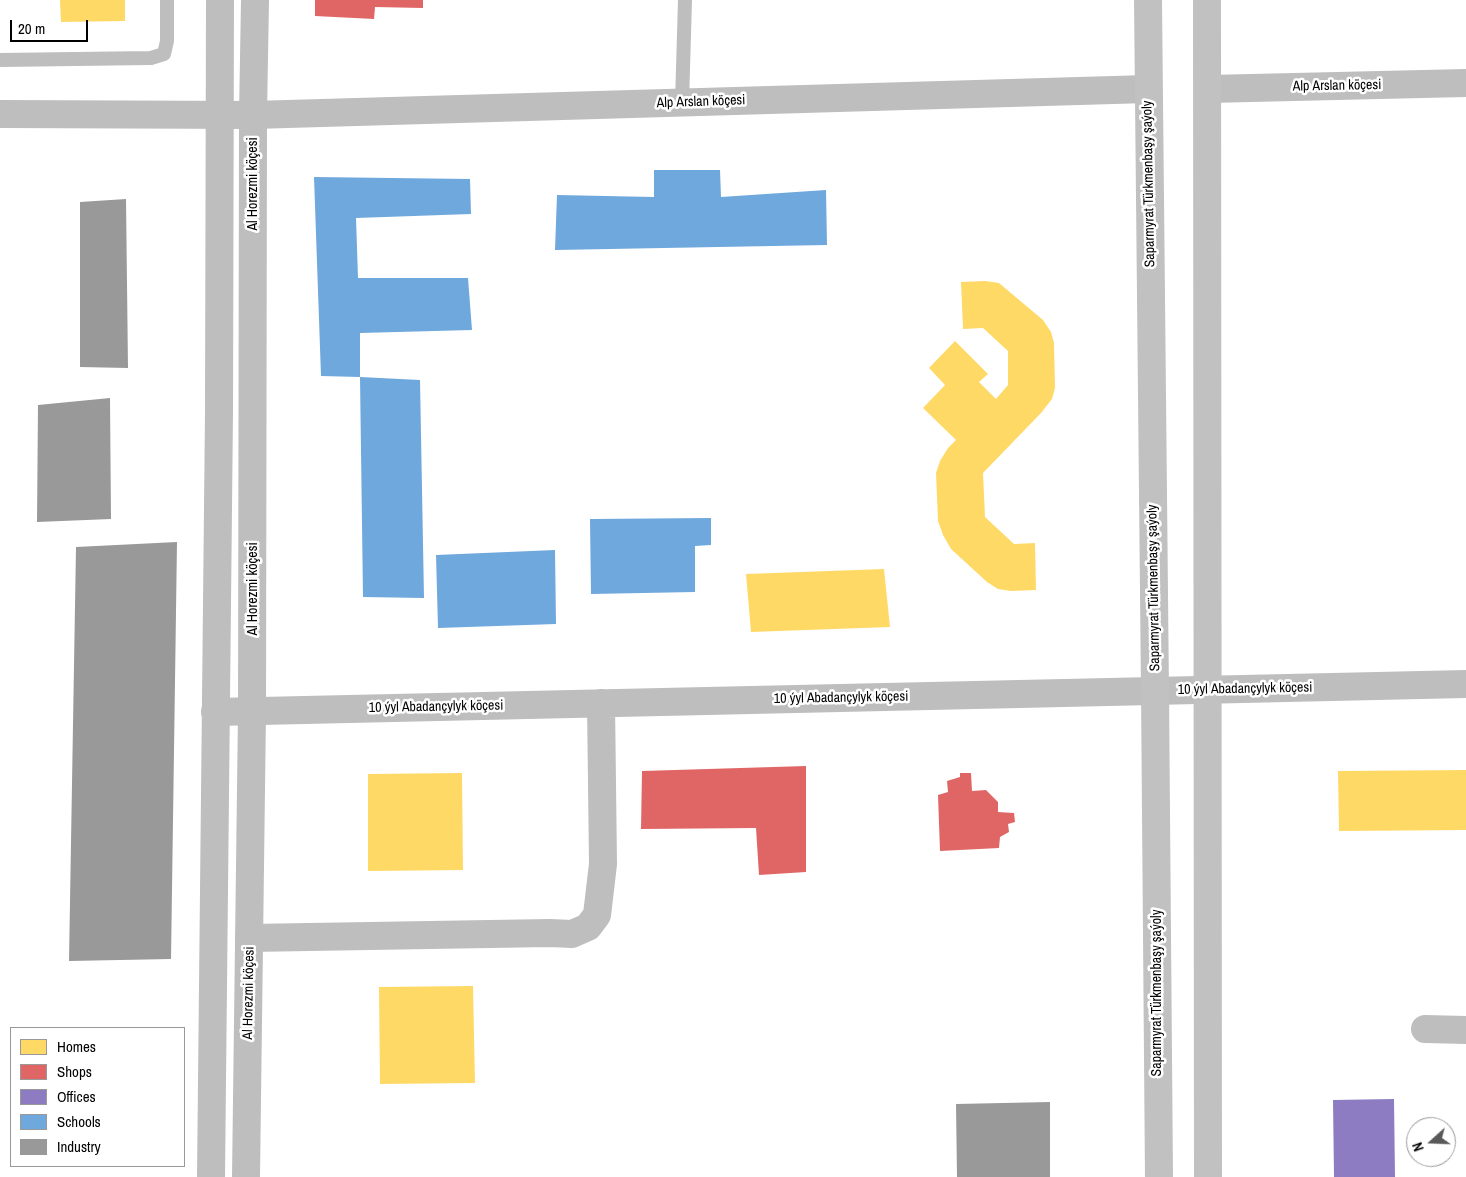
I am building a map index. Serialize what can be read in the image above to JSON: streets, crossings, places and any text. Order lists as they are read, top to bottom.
{
  "streets": {
    "main road": ["Saparmyrat Türkmenbaşy şaýoly"],
    "street": ["Alp Arslan köçesi", "Al Horezmi köçesi", "10 ýyl Abadançylyk köçesi"]
  },
  "crossings": [
    ["Alp Arslan köçesi", "Al Horezmi köçesi"],
    ["Alp Arslan köçesi", "Saparmyrat Türkmenbaşy şaýoly"],
    ["Al Horezmi köçesi", "10 ýyl Abadançylyk köçesi"],
    ["Saparmyrat Türkmenbaşy şaýoly", "10 ýyl Abadançylyk köçesi"]
  ],
  "legend": [
    "Homes",
    "Shops",
    "Offices",
    "Schools",
    "Industry"
  ],
  "scale_bar": "20 m",
  "north": "left"
}
